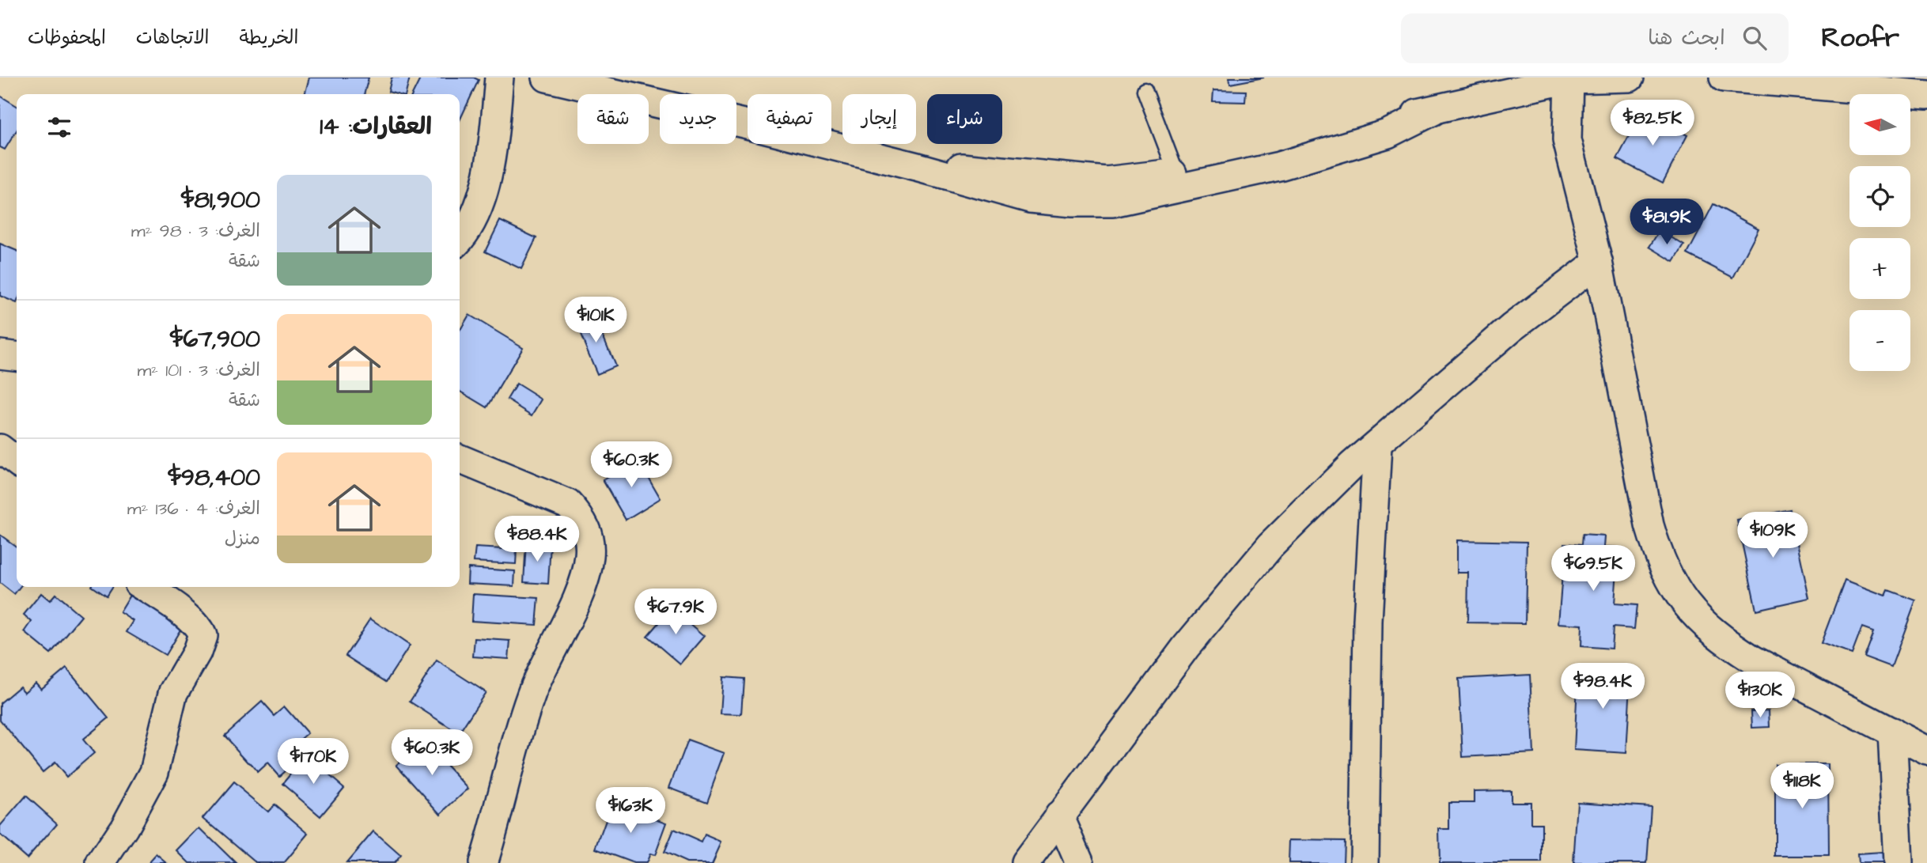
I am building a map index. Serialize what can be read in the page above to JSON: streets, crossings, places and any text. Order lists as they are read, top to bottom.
{
  "north": "left",
  "page": {
    "header": "Roofr",
    "search": "ابحث هنا",
    "nav": ["الخريطة", "الاتجاهات", "المحفوظات"],
    "map_buttons": ["+", "−"],
    "chip": [
      "شراء",
      "إيجار",
      "تصفية",
      "جديد",
      "شقة"
    ],
    "heading": "العقارات: 14",
    "price": [
      "$82.5K",
      "$81.9K",
      "$101K",
      "$60.3K",
      "$109K",
      "$88.4K",
      "$69.5K",
      "$67.9K",
      "$98.4K",
      "$130K",
      "$60.3K",
      "$170K",
      "$118K",
      "$163K"
    ],
    "list": [
      {
        "name": "$81,900",
        "note": "الغرف: 3 · 98 m² · شقة"
      },
      {
        "name": "$67,900",
        "note": "الغرف: 3 · 101 m² · شقة"
      },
      {
        "name": "$98,400",
        "note": "الغرف: 4 · 136 m² · منزل"
      }
    ]
  }
}
